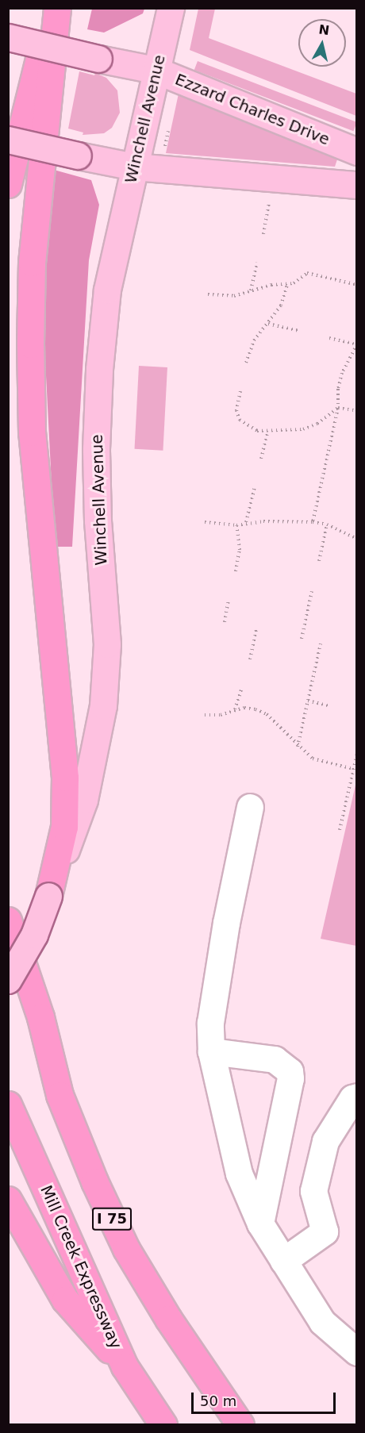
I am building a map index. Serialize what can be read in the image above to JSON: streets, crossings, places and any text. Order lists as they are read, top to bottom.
{
  "streets": {
    "highway": ["I 75", "Mill Creek Expressway"],
    "main road": ["Ezzard Charles Drive", "Winchell Avenue"]
  },
  "crossings": [
    ["Ezzard Charles Drive", "Winchell Avenue"]
  ],
  "scale_bar": "50 m",
  "north": "top"
}
